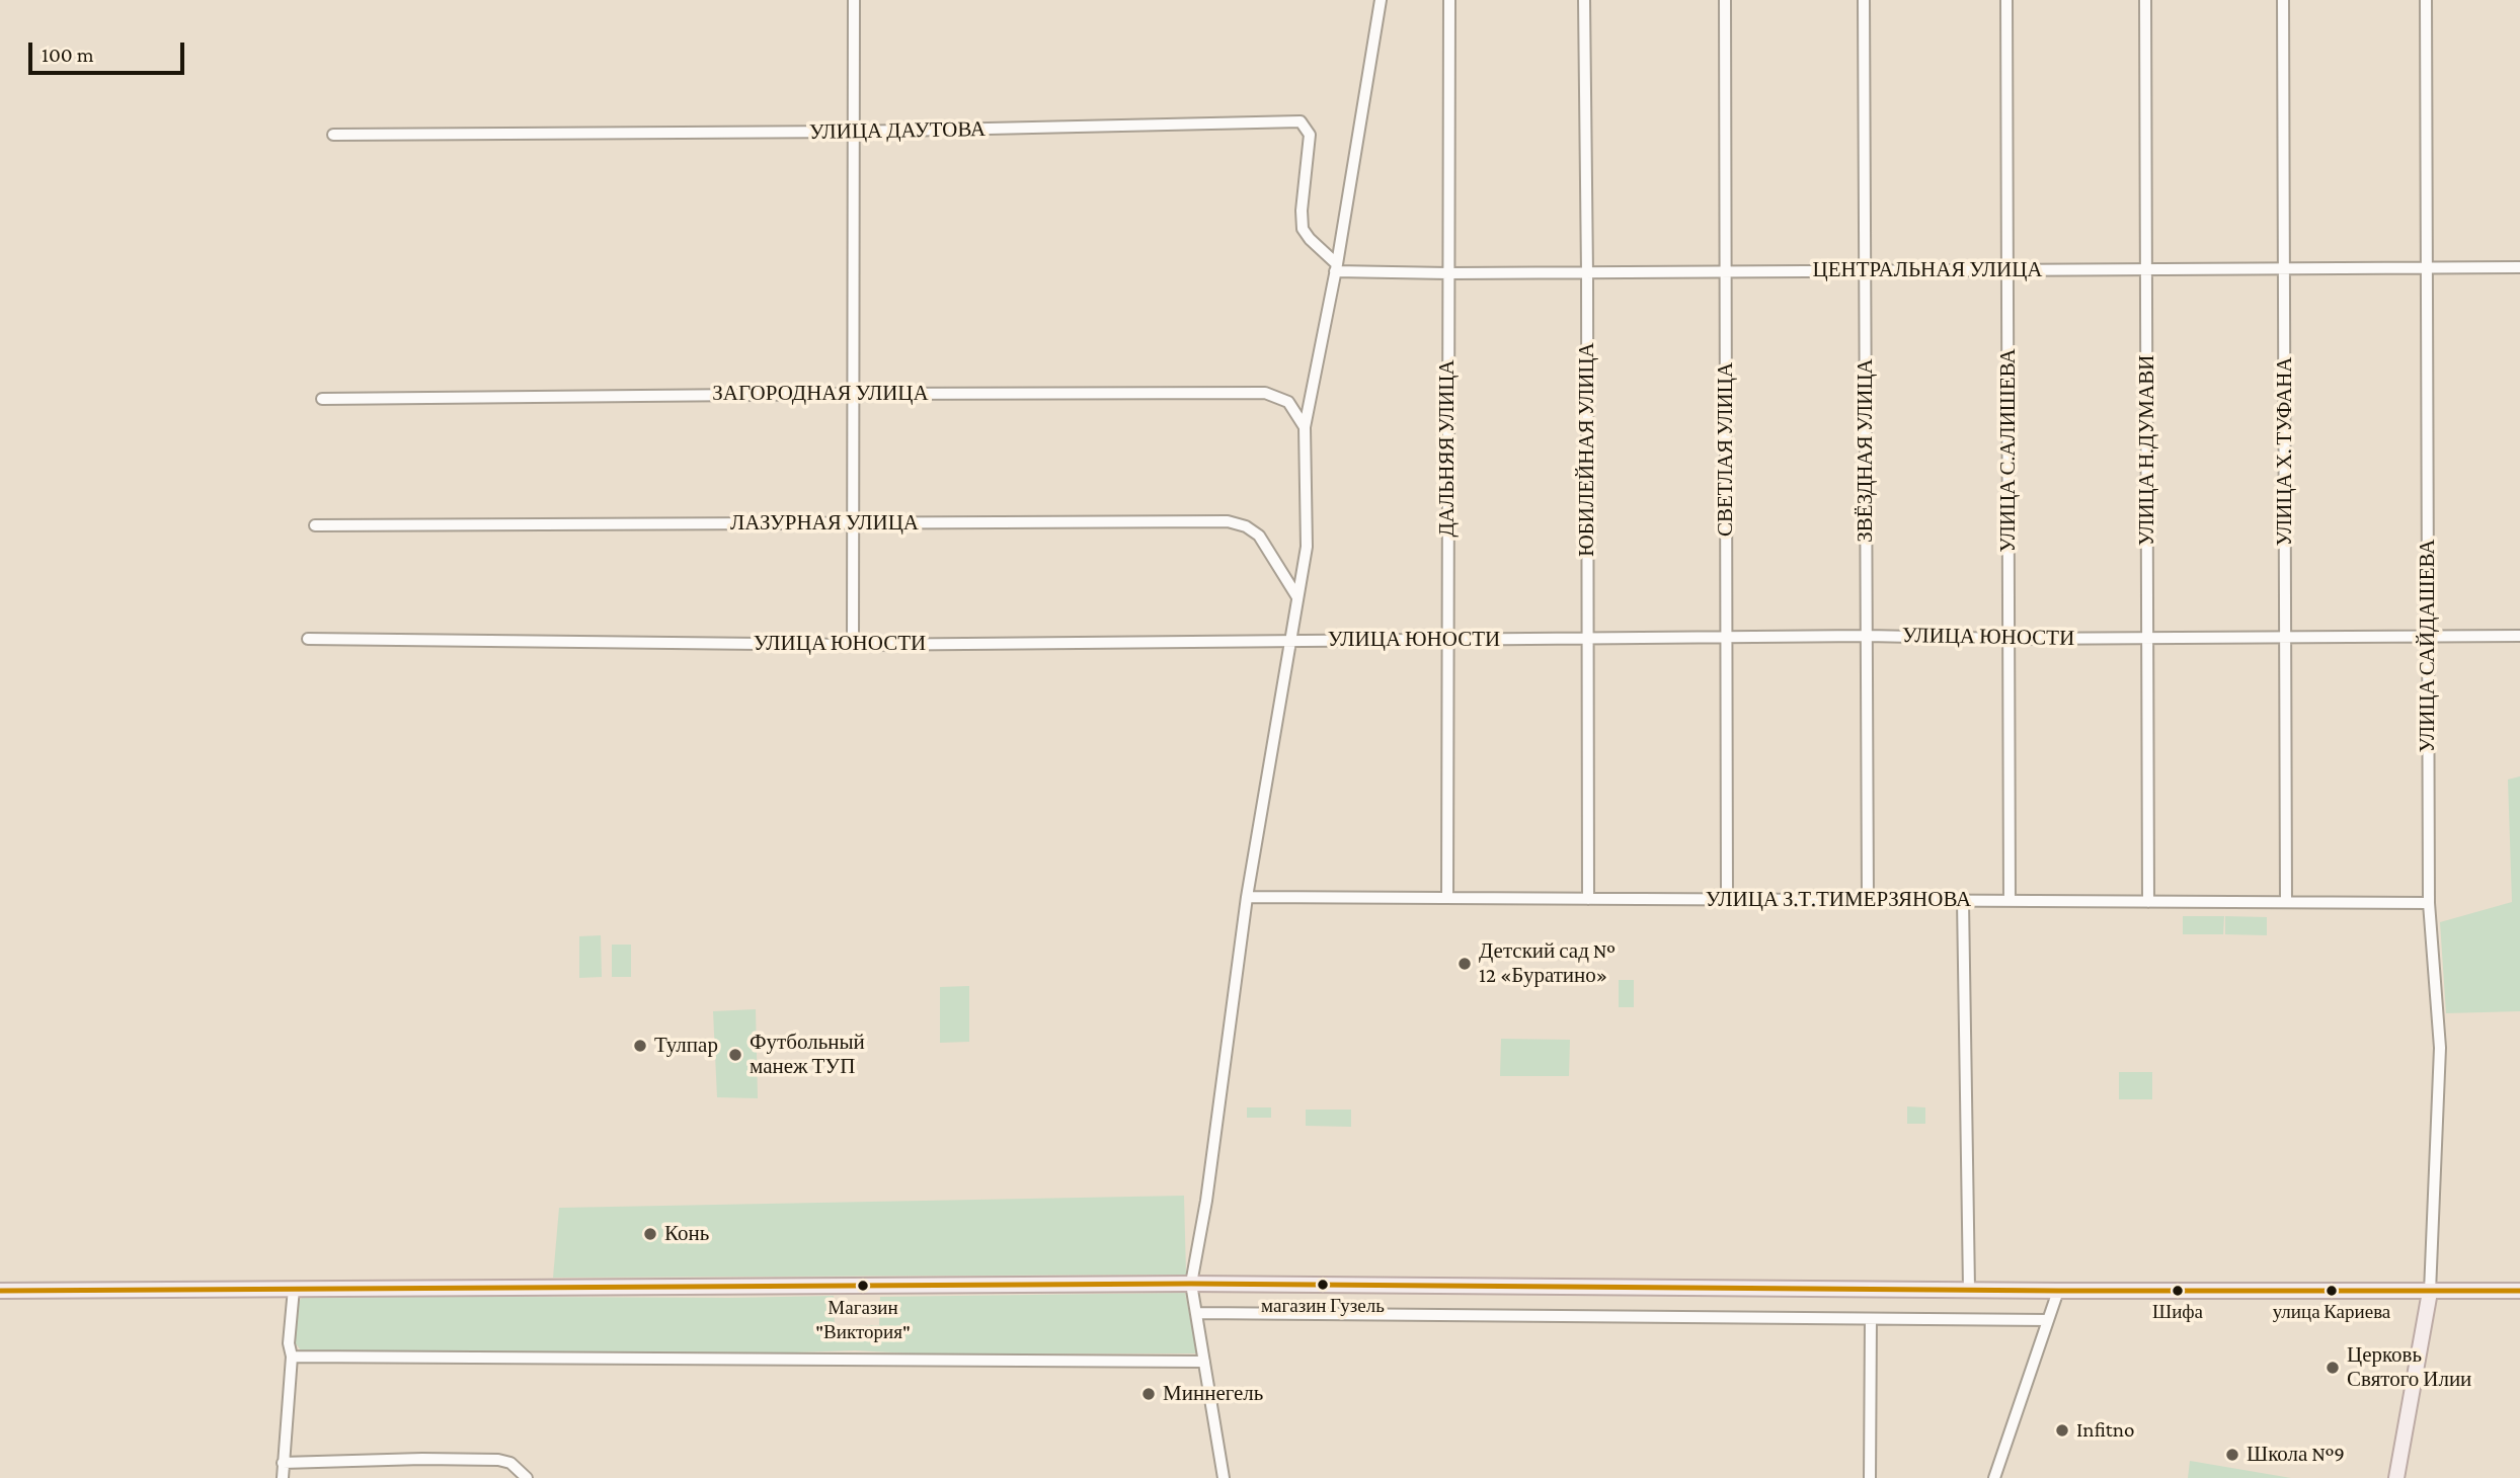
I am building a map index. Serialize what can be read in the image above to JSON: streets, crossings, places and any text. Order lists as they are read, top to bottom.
{
  "streets": {
    "street": [
      "УЛИЦА ДАУТОВА",
      "ЦЕНТРАЛЬНАЯ УЛИЦА",
      "ЗАГОРОДНАЯ УЛИЦА",
      "ДАЛЬНЯЯ УЛИЦА",
      "ЮБИЛЕЙНАЯ УЛИЦА",
      "СВЕТЛАЯ УЛИЦА",
      "ЗВЁЗДНАЯ УЛИЦА",
      "УЛИЦА С.АЛИШЕВА",
      "УЛИЦА Н.ДУМАВИ",
      "УЛИЦА Х. ТУФАНА",
      "ЛАЗУРНАЯ УЛИЦА",
      "УЛИЦА ЮНОСТИ",
      "УЛИЦА САЙДАШЕВА",
      "УЛИЦА З.Т.ТИМЕРЗЯНОВА"
    ]
  },
  "crossings": [
    ["УЛИЦА ДАУТОВА", "ЦЕНТРАЛЬНАЯ УЛИЦА"],
    ["ЦЕНТРАЛЬНАЯ УЛИЦА", "ДАЛЬНЯЯ УЛИЦА"],
    ["ЦЕНТРАЛЬНАЯ УЛИЦА", "ЮБИЛЕЙНАЯ УЛИЦА"],
    ["ЦЕНТРАЛЬНАЯ УЛИЦА", "СВЕТЛАЯ УЛИЦА"],
    ["ЦЕНТРАЛЬНАЯ УЛИЦА", "ЗВЁЗДНАЯ УЛИЦА"],
    ["ЦЕНТРАЛЬНАЯ УЛИЦА", "УЛИЦА С.АЛИШЕВА"],
    ["ЦЕНТРАЛЬНАЯ УЛИЦА", "УЛИЦА Н.ДУМАВИ"],
    ["ЦЕНТРАЛЬНАЯ УЛИЦА", "УЛИЦА Х. ТУФАНА"],
    ["ЦЕНТРАЛЬНАЯ УЛИЦА", "УЛИЦА САЙДАШЕВА"],
    ["ДАЛЬНЯЯ УЛИЦА", "УЛИЦА ЮНОСТИ"],
    ["ДАЛЬНЯЯ УЛИЦА", "УЛИЦА З.Т.ТИМЕРЗЯНОВА"],
    ["ЮБИЛЕЙНАЯ УЛИЦА", "УЛИЦА ЮНОСТИ"],
    ["ЮБИЛЕЙНАЯ УЛИЦА", "УЛИЦА З.Т.ТИМЕРЗЯНОВА"],
    ["СВЕТЛАЯ УЛИЦА", "УЛИЦА ЮНОСТИ"],
    ["СВЕТЛАЯ УЛИЦА", "УЛИЦА З.Т.ТИМЕРЗЯНОВА"],
    ["ЗВЁЗДНАЯ УЛИЦА", "УЛИЦА ЮНОСТИ"],
    ["ЗВЁЗДНАЯ УЛИЦА", "УЛИЦА З.Т.ТИМЕРЗЯНОВА"],
    ["УЛИЦА С.АЛИШЕВА", "УЛИЦА ЮНОСТИ"],
    ["УЛИЦА С.АЛИШЕВА", "УЛИЦА З.Т.ТИМЕРЗЯНОВА"],
    ["УЛИЦА Н.ДУМАВИ", "УЛИЦА ЮНОСТИ"],
    ["УЛИЦА Н.ДУМАВИ", "УЛИЦА З.Т.ТИМЕРЗЯНОВА"],
    ["УЛИЦА Х. ТУФАНА", "УЛИЦА ЮНОСТИ"],
    ["УЛИЦА Х. ТУФАНА", "УЛИЦА З.Т.ТИМЕРЗЯНОВА"],
    ["УЛИЦА ЮНОСТИ", "УЛИЦА САЙДАШЕВА"],
    ["УЛИЦА САЙДАШЕВА", "УЛИЦА З.Т.ТИМЕРЗЯНОВА"]
  ],
  "places": [
    "Детский сад № 12 «Буратино»",
    "Тулпар",
    "Футбольный манеж ТУП",
    "Конь",
    "магазин Гузель",
    "Магазин \"Виктория\"",
    "Шифа",
    "улица Кариева",
    "Церковь Святого Илии",
    "Миннегель",
    "Infitno",
    "Школа №9"
  ],
  "scale_bar": "100 m"
}
